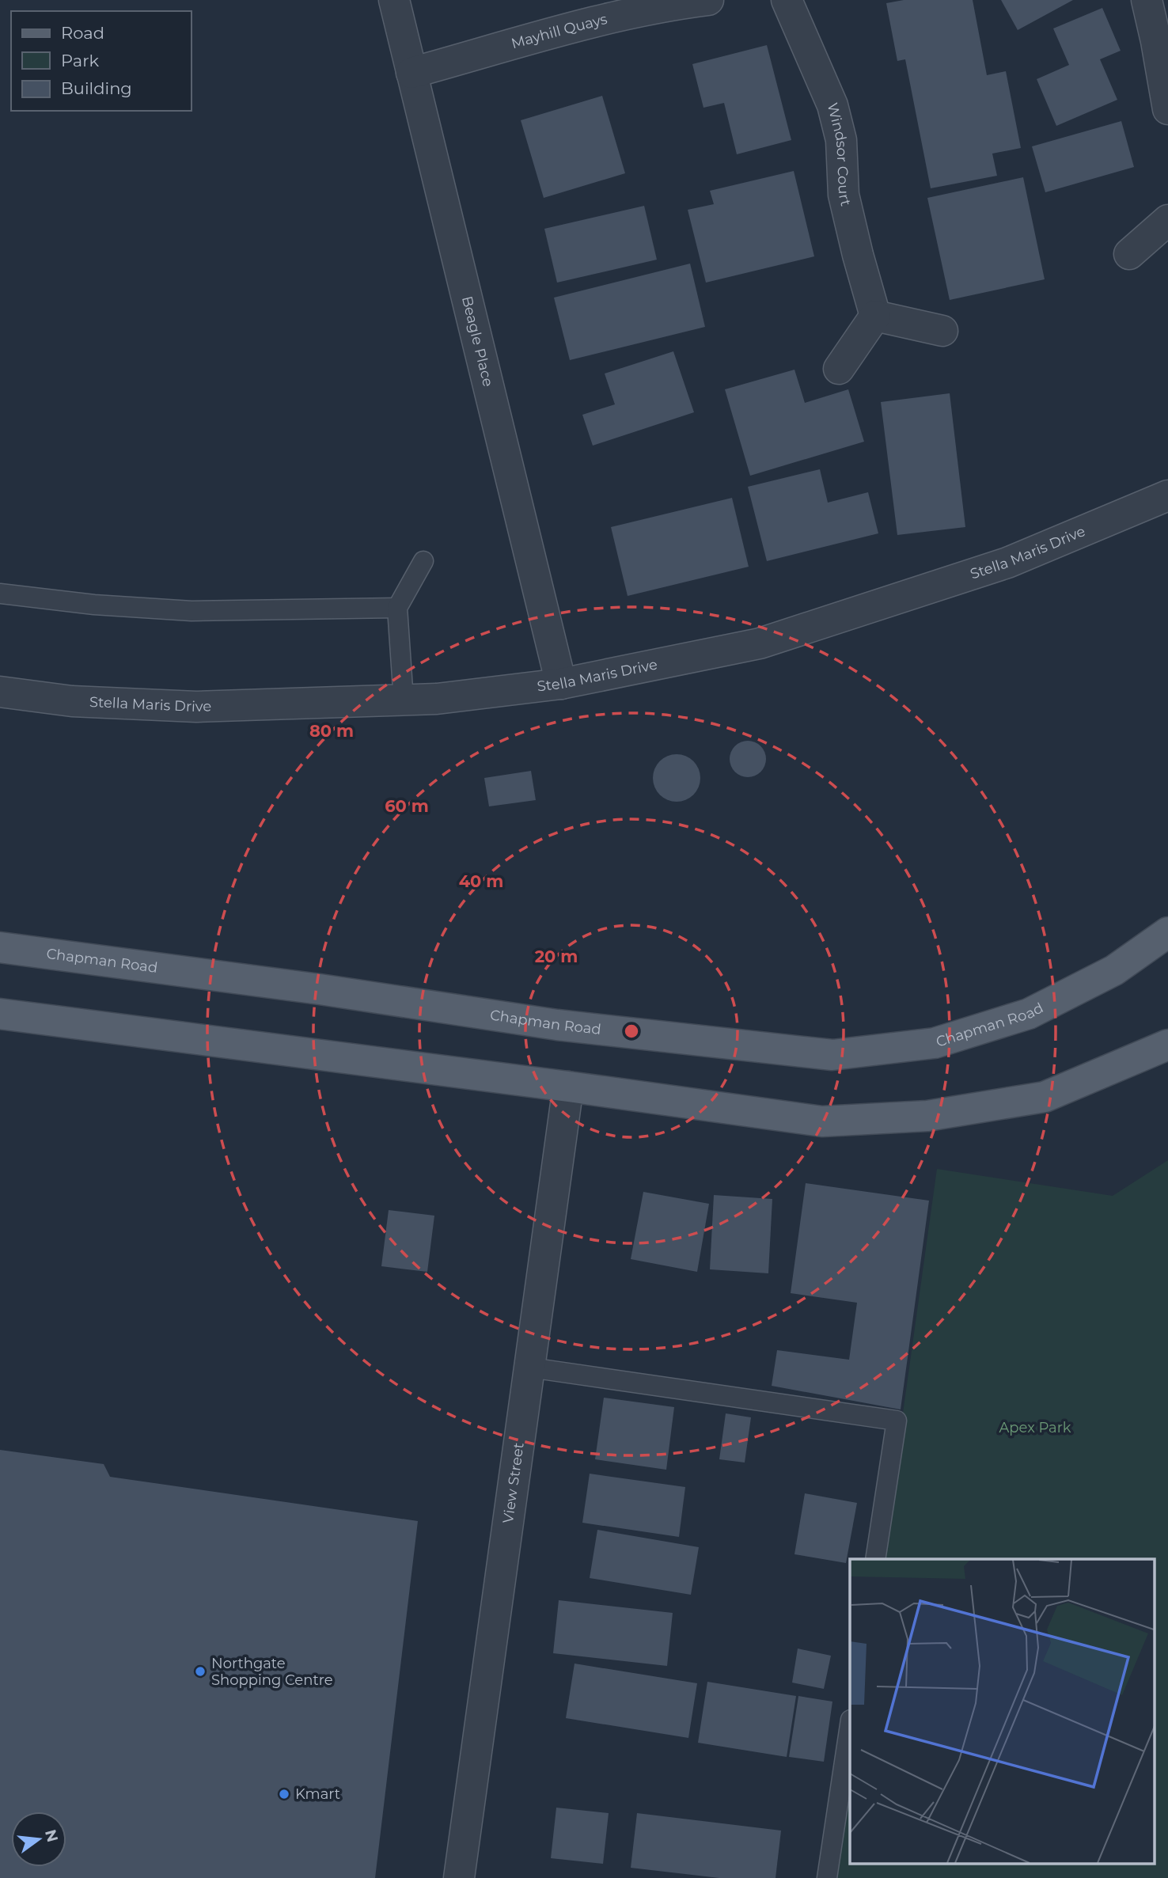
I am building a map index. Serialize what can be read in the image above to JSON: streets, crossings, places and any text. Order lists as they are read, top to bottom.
{
  "streets": {
    "main road": ["Chapman Road"],
    "street": [
      "Mayhill Quays",
      "Windsor Court",
      "Beagle Place",
      "Stella Maris Drive",
      "View Street"
    ]
  },
  "crossings": [
    ["Mayhill Quays", "Beagle Place"],
    ["Beagle Place", "Stella Maris Drive"]
  ],
  "parks": ["Apex Park"],
  "places": ["Northgate Shopping Centre", "Kmart"],
  "legend": ["Road", "Park", "Building"],
  "north": "right",
  "rings": [
    "80 m",
    "60 m",
    "40 m",
    "20 m"
  ]
}
